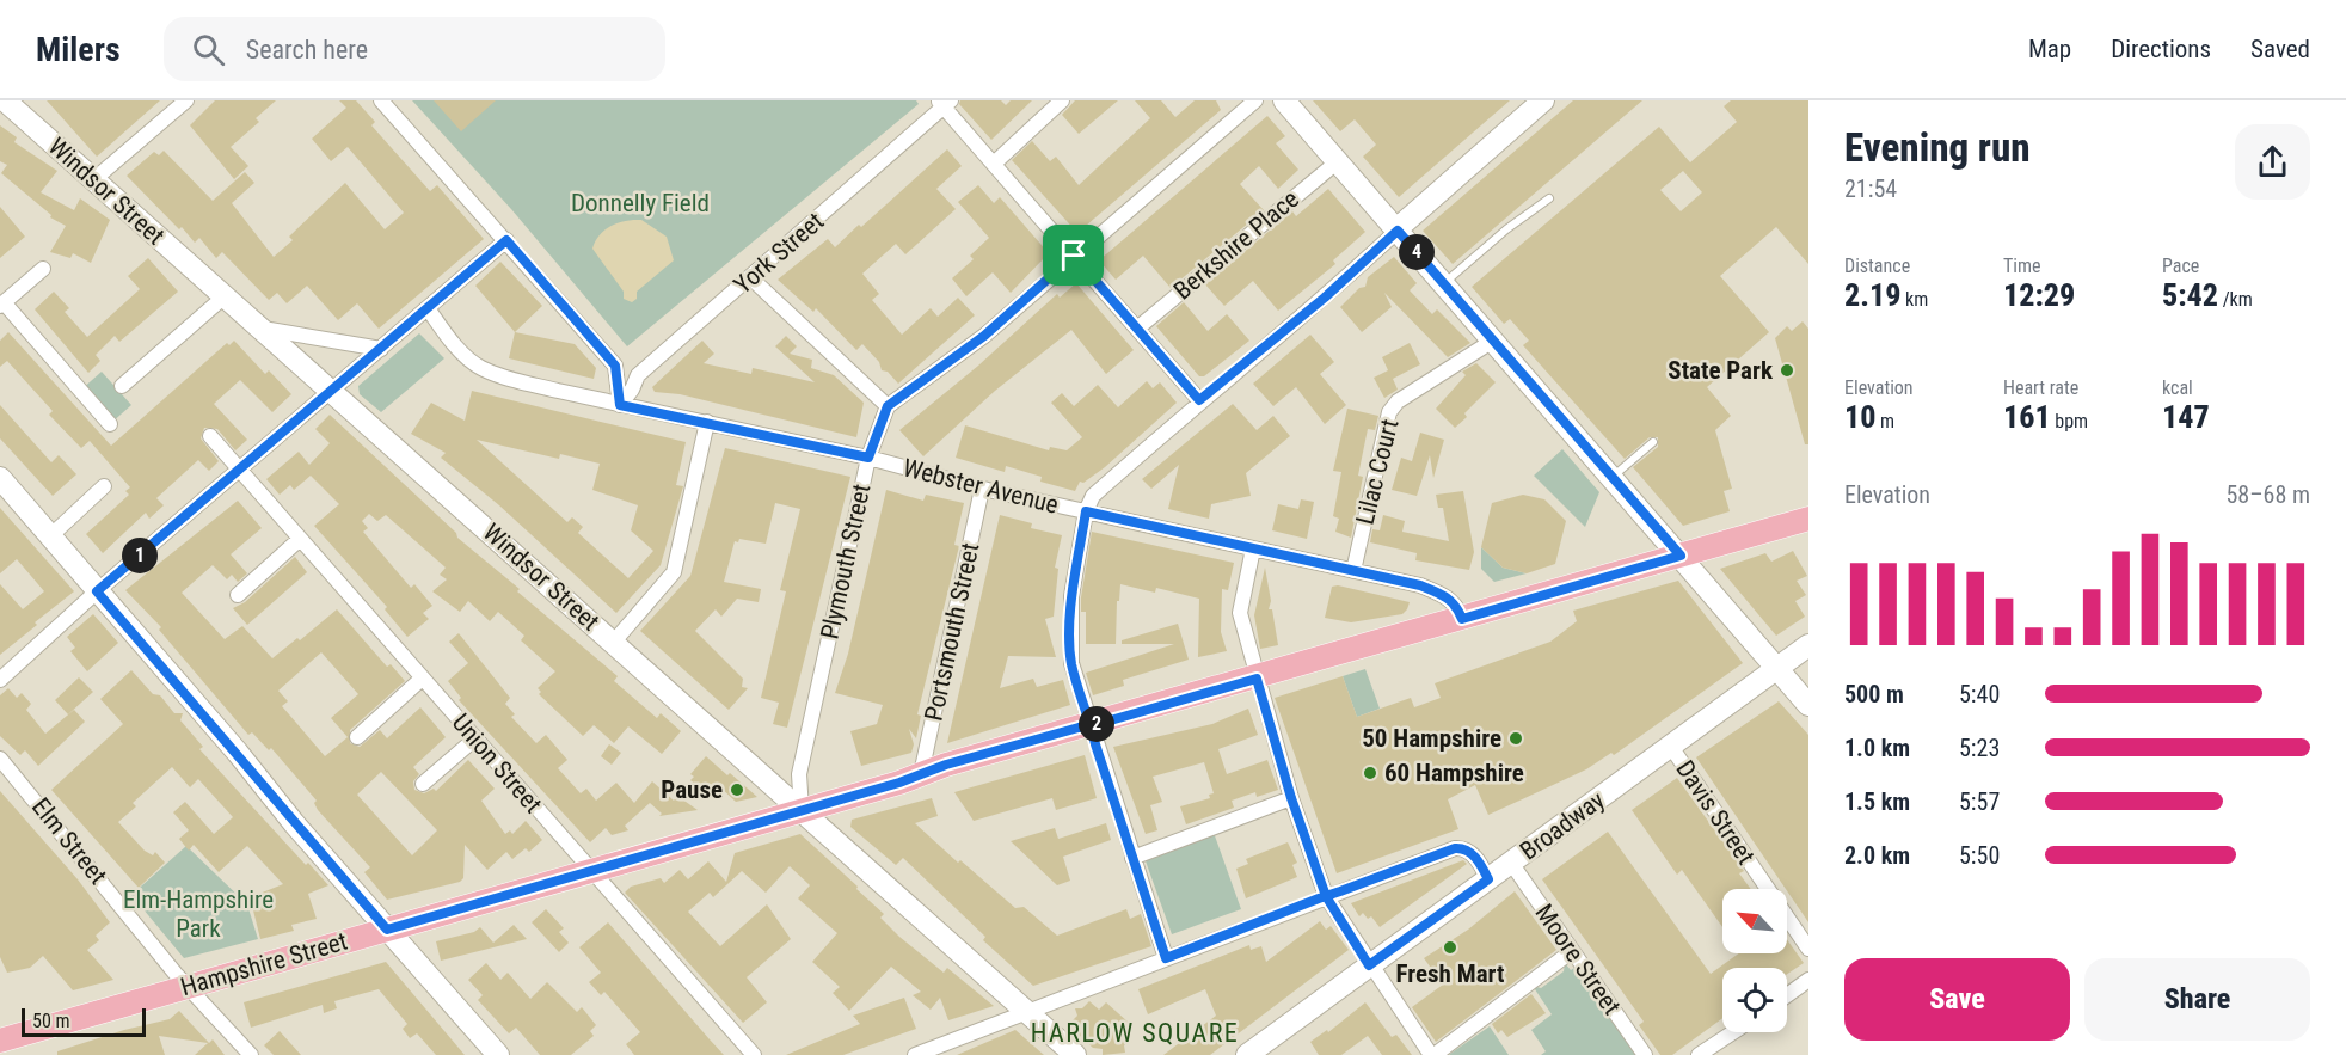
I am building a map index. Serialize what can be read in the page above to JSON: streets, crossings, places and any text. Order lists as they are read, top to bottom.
{
  "streets": {
    "main road": ["Windsor Street", "Broadway", "Hampshire Street"],
    "street": [
      "Berkshire Place",
      "York Street",
      "Lilac Court",
      "Webster Avenue",
      "Plymouth Street",
      "Portsmouth Street",
      "Union Street",
      "Davis Street",
      "Elm Street",
      "Moore Street"
    ]
  },
  "crossings": [
    ["Windsor Street", "Plymouth Street"],
    ["Windsor Street", "Hampshire Street"],
    ["York Street", "Webster Avenue"],
    ["Lilac Court", "Webster Avenue"],
    ["Webster Avenue", "Plymouth Street"],
    ["Webster Avenue", "Portsmouth Street"],
    ["Webster Avenue", "Hampshire Street"],
    ["Plymouth Street", "Hampshire Street"],
    ["Portsmouth Street", "Hampshire Street"],
    ["Union Street", "Hampshire Street"],
    ["Davis Street", "Broadway"],
    ["Broadway", "Moore Street"],
    ["Elm Street", "Hampshire Street"]
  ],
  "districts": ["HARLOW SQUARE"],
  "parks": ["Donnelly Field", "Elm-Hampshire Park"],
  "places": [
    "State Park",
    "50 Hampshire",
    "60 Hampshire",
    "Pause",
    "Fresh Mart"
  ],
  "scale_bar": "50 m",
  "north": "top left",
  "page": {
    "header": "Milers",
    "search": "Search here",
    "nav": ["Map", "Directions", "Saved"],
    "heading": ["Evening run", "21:54"],
    "stats": [
      ["Distance", "2.19 km"],
      ["Time", "12:29"],
      ["Pace", "5:42 /km"],
      ["Elevation", "10 m"],
      ["Heart rate", "161 bpm"],
      ["kcal", "147"]
    ],
    "pins": ["4", "1", "2"],
    "chart": ["Elevation", "58–68 m"],
    "list": [
      {
        "name": "500 m",
        "note": "5:40"
      },
      {
        "name": "1.0 km",
        "note": "5:23"
      },
      {
        "name": "1.5 km",
        "note": "5:57"
      },
      {
        "name": "2.0 km",
        "note": "5:50"
      }
    ],
    "buttons": ["Save", "Share"],
    "scale": "50 m"
  }
}
